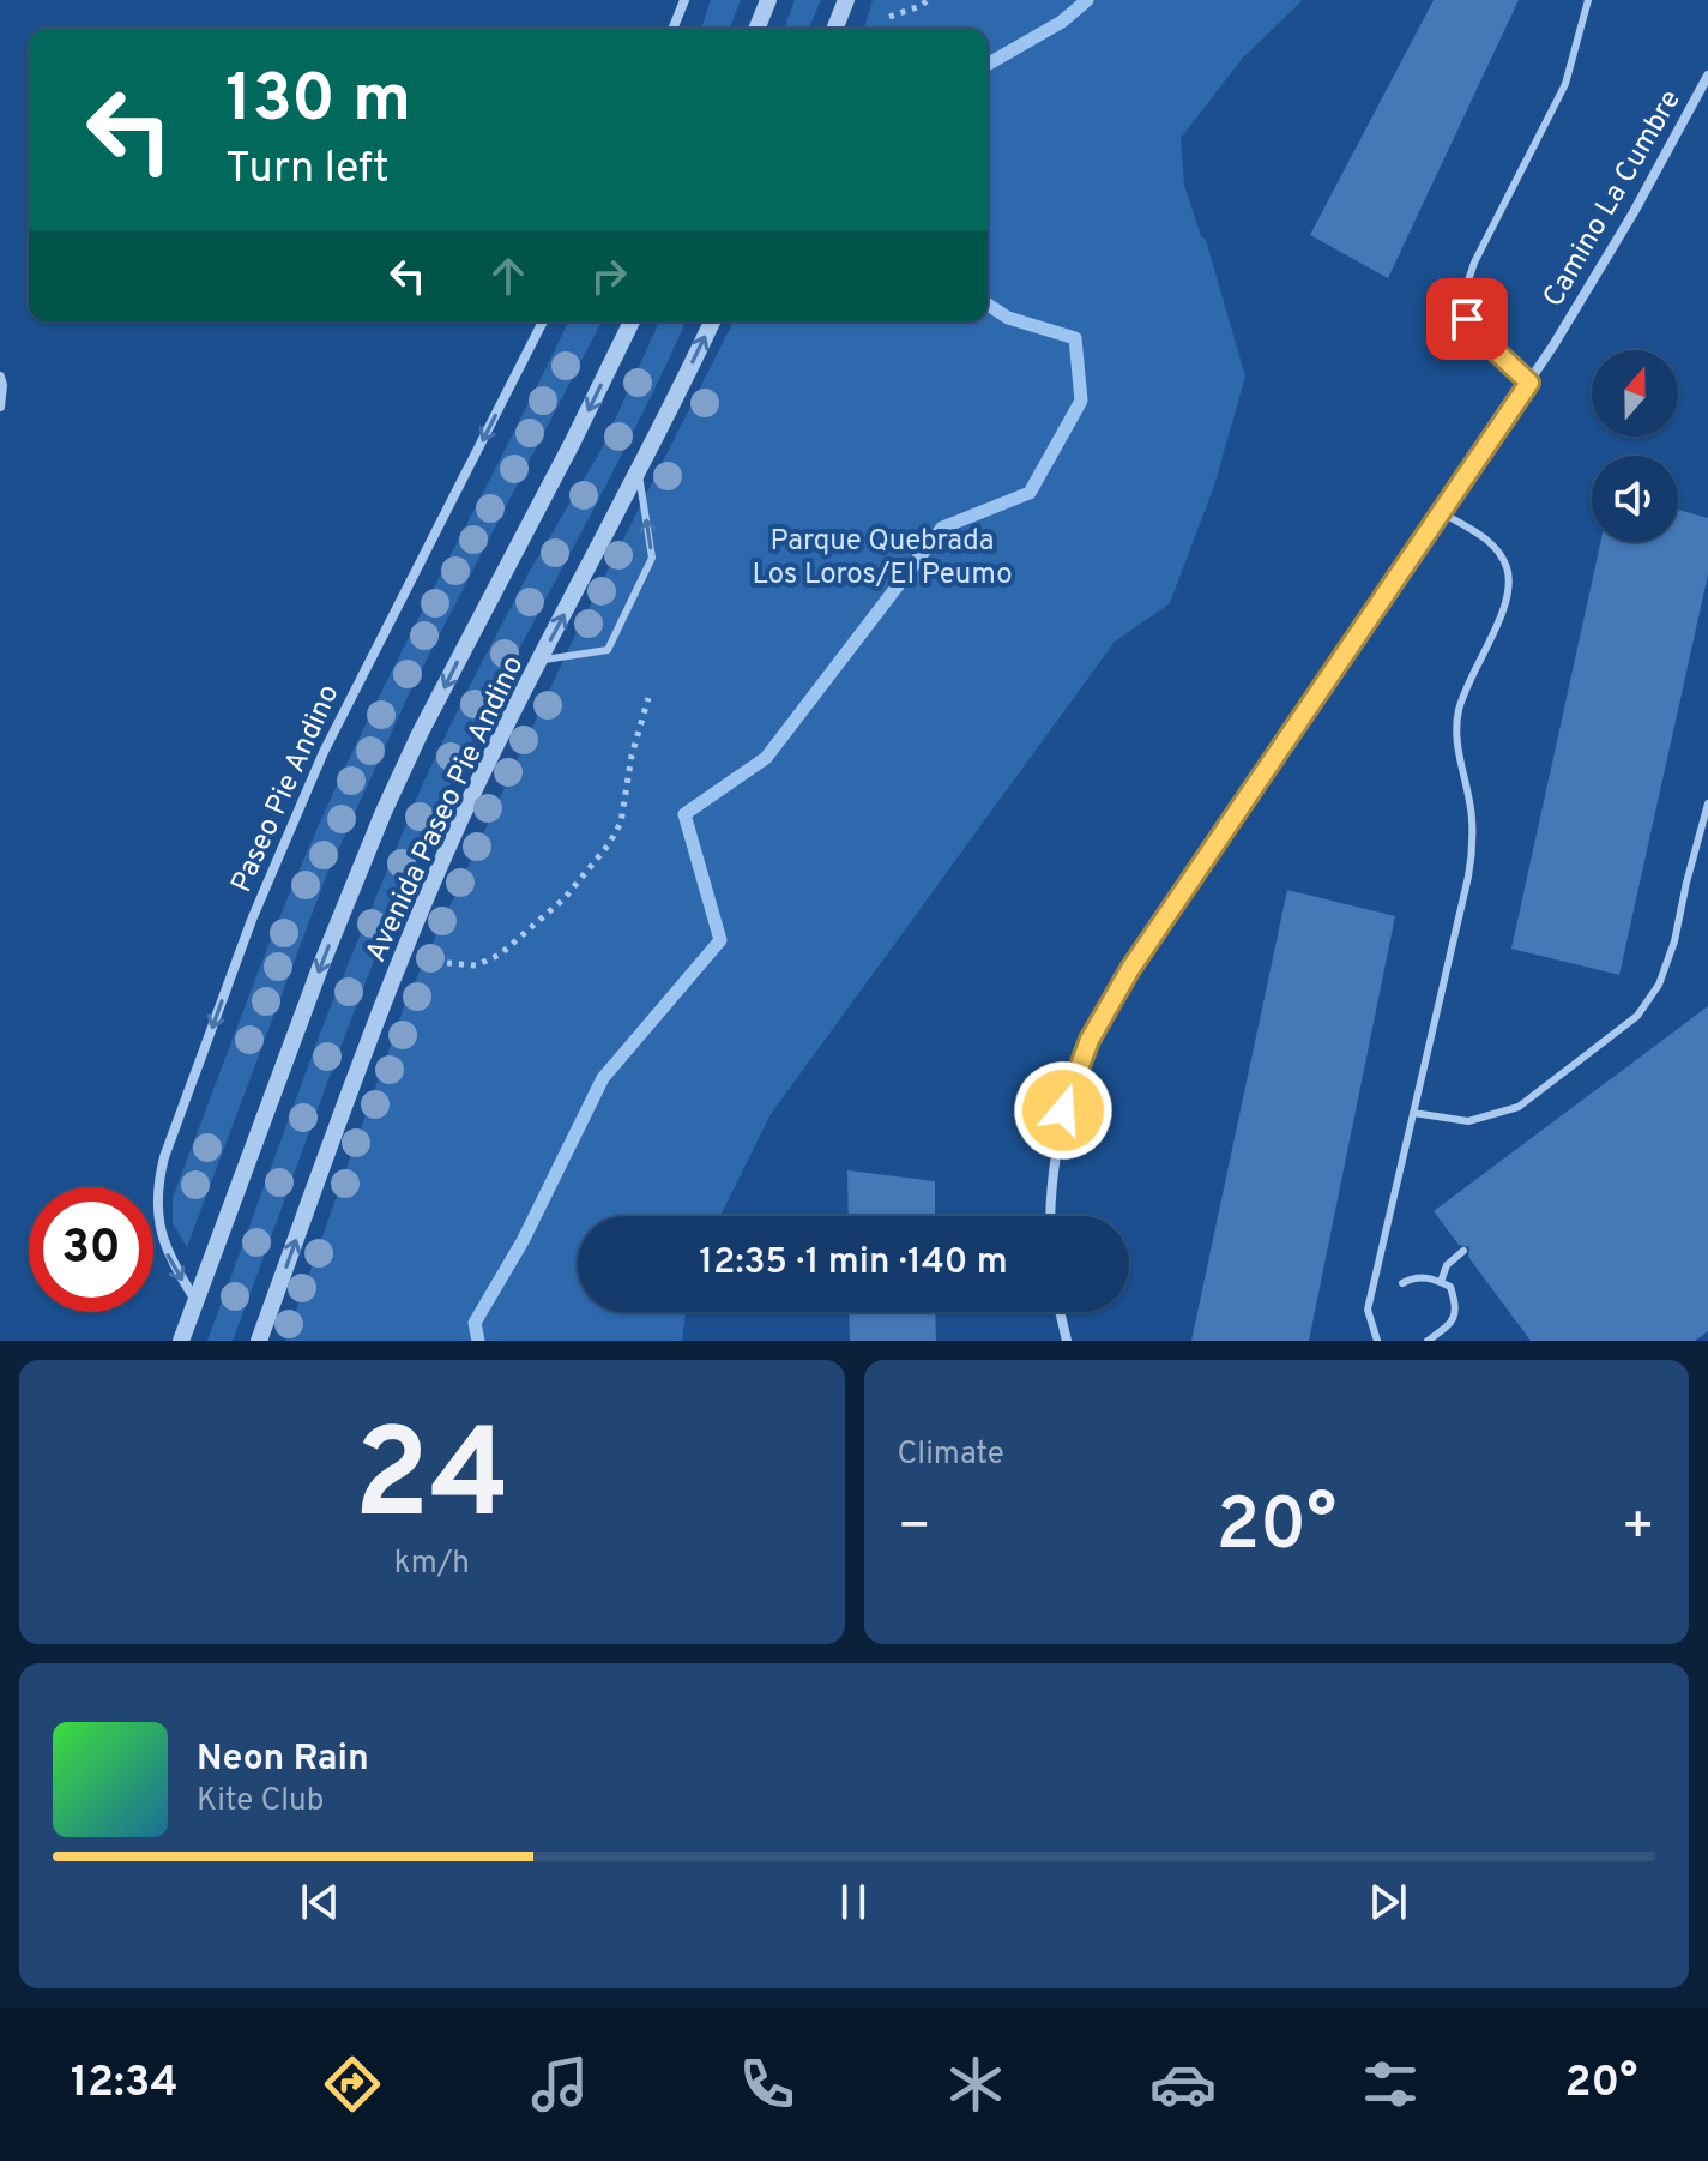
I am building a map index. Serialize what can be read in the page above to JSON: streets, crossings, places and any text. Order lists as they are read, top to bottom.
{
  "streets": {
    "street": ["Camino La Cumbre", "Paseo Pie Andino", "Avenida Paseo Pie Andino"]
  },
  "crossings": [
    ["Paseo Pie Andino", "Avenida Paseo Pie Andino"]
  ],
  "one_way": ["Paseo Pie Andino"],
  "parks": ["Parque Quebrada Los Loros/El Peumo"],
  "north": "top",
  "page": {
    "turn": ["130 m", "Turn left"],
    "limit": "30",
    "trip": "12:35 · 1 min · 140 m",
    "tile": [
      ["24", "km/h"],
      "Climate"
    ],
    "heat": ["−", "20°", "+"],
    "song": ["Neon Rain", "Kite Club"],
    "tabs": ["12:34", "20°"]
  }
}
